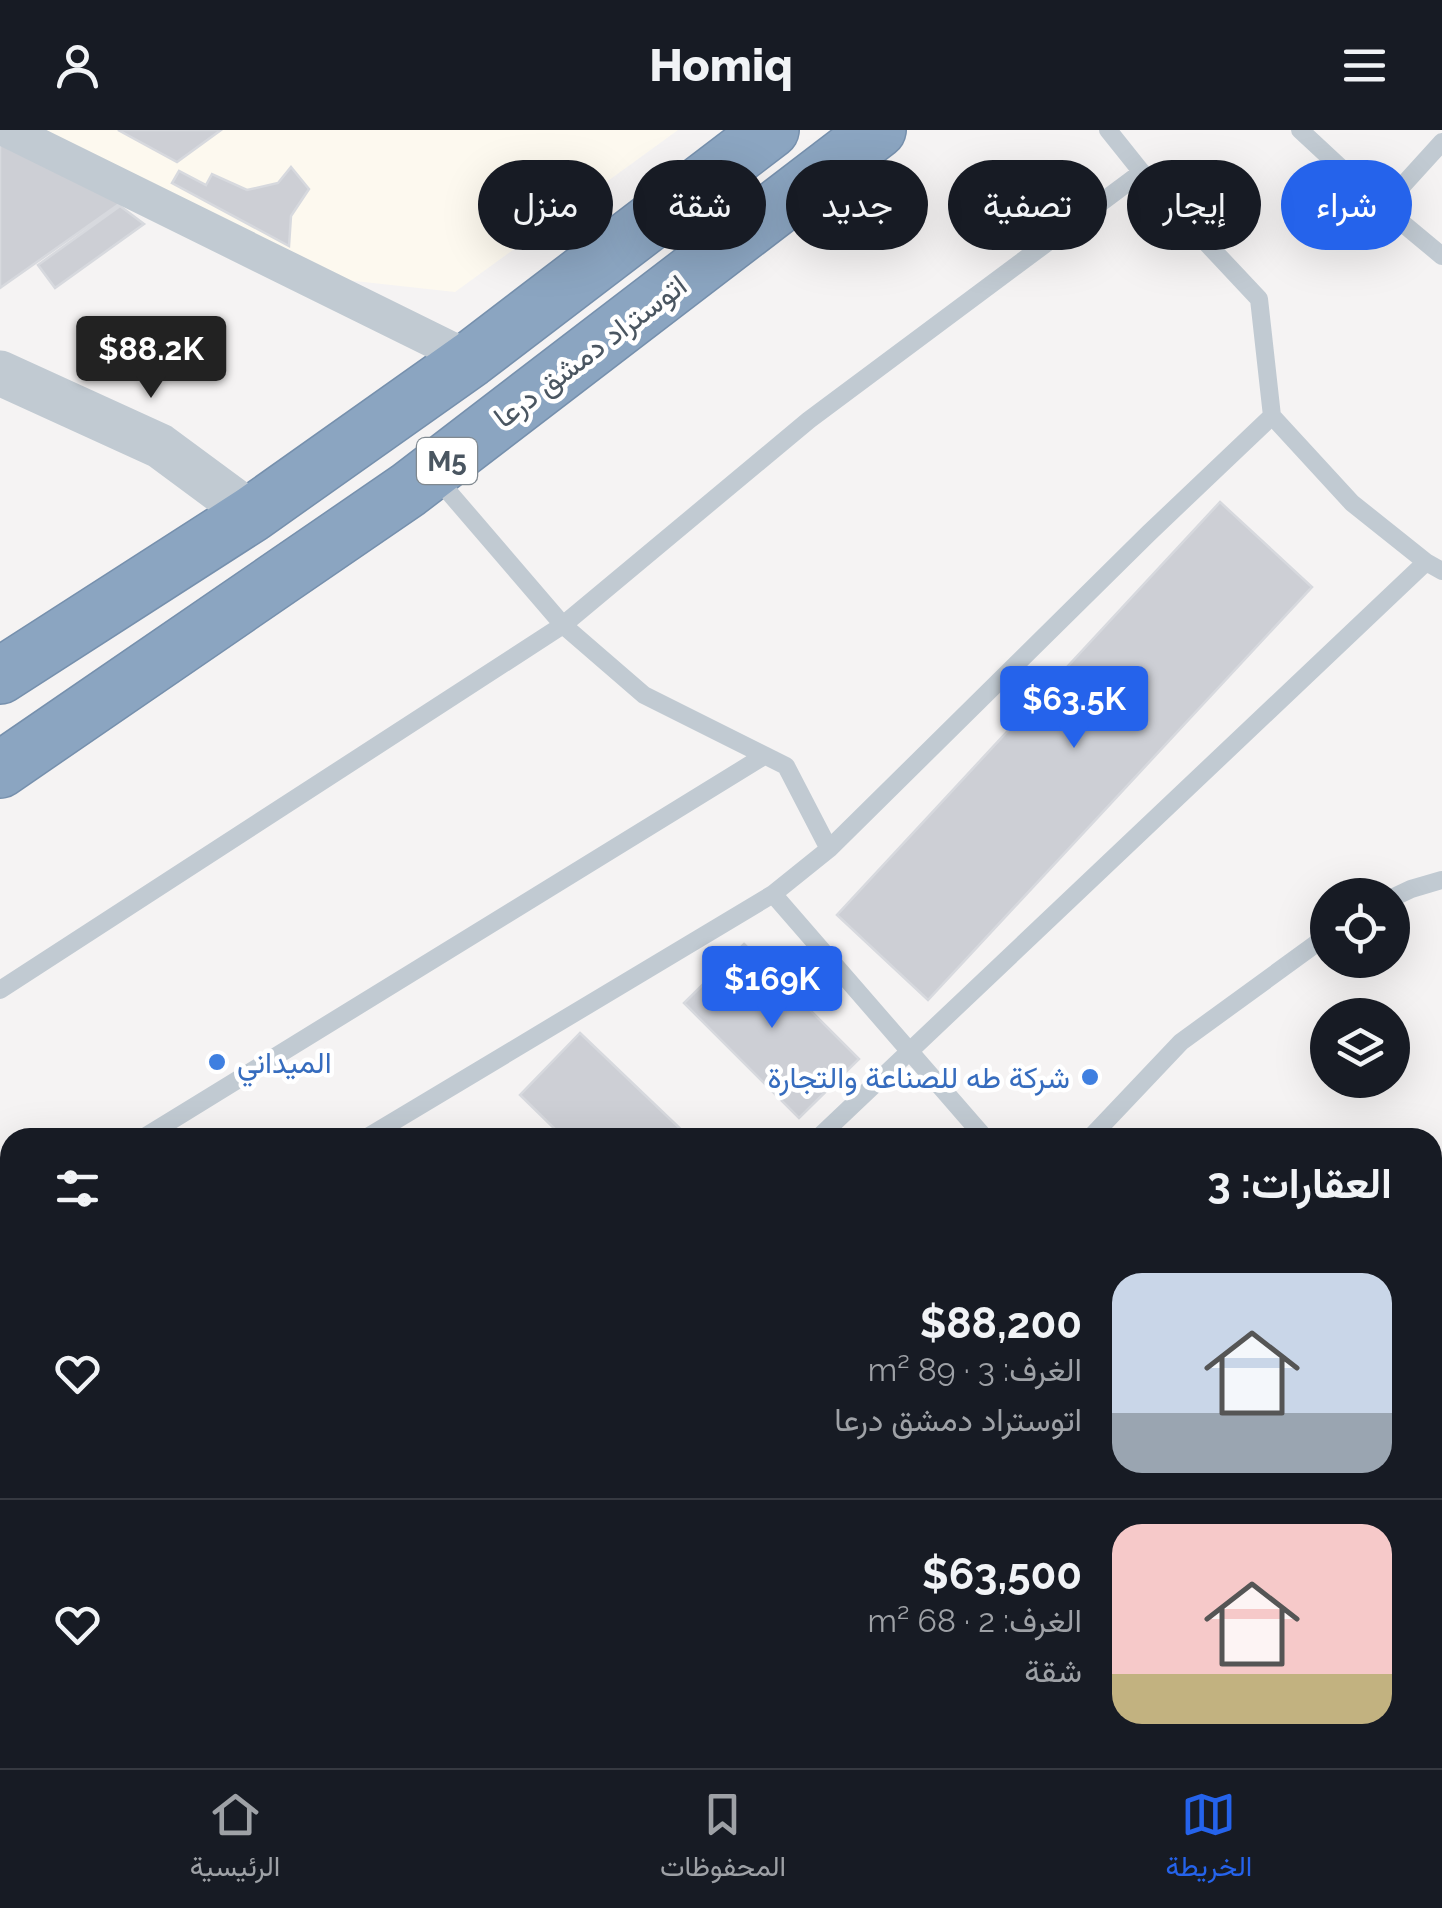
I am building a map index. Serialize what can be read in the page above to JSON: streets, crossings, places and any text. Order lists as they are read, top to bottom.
{
  "streets": {
    "highway": ["اتوستراد دمشق درعا", "M5"]
  },
  "places": ["الميداني", "شركة طه للصناعة والتجارة"],
  "page": {
    "header": "Homiq",
    "chip": [
      "شراء",
      "إيجار",
      "تصفية",
      "جديد",
      "شقة",
      "منزل"
    ],
    "price": ["$88.2K", "$63.5K", "$169K"],
    "heading": "العقارات: 3",
    "list": [
      {
        "name": "$88,200",
        "note": "الغرف: 3 · 89 m² · اتوستراد دمشق درعا"
      },
      {
        "name": "$63,500",
        "note": "الغرف: 2 · 68 m² · شقة"
      }
    ],
    "tabs": ["الخريطة", "المحفوظات", "الرئيسية"]
  }
}
